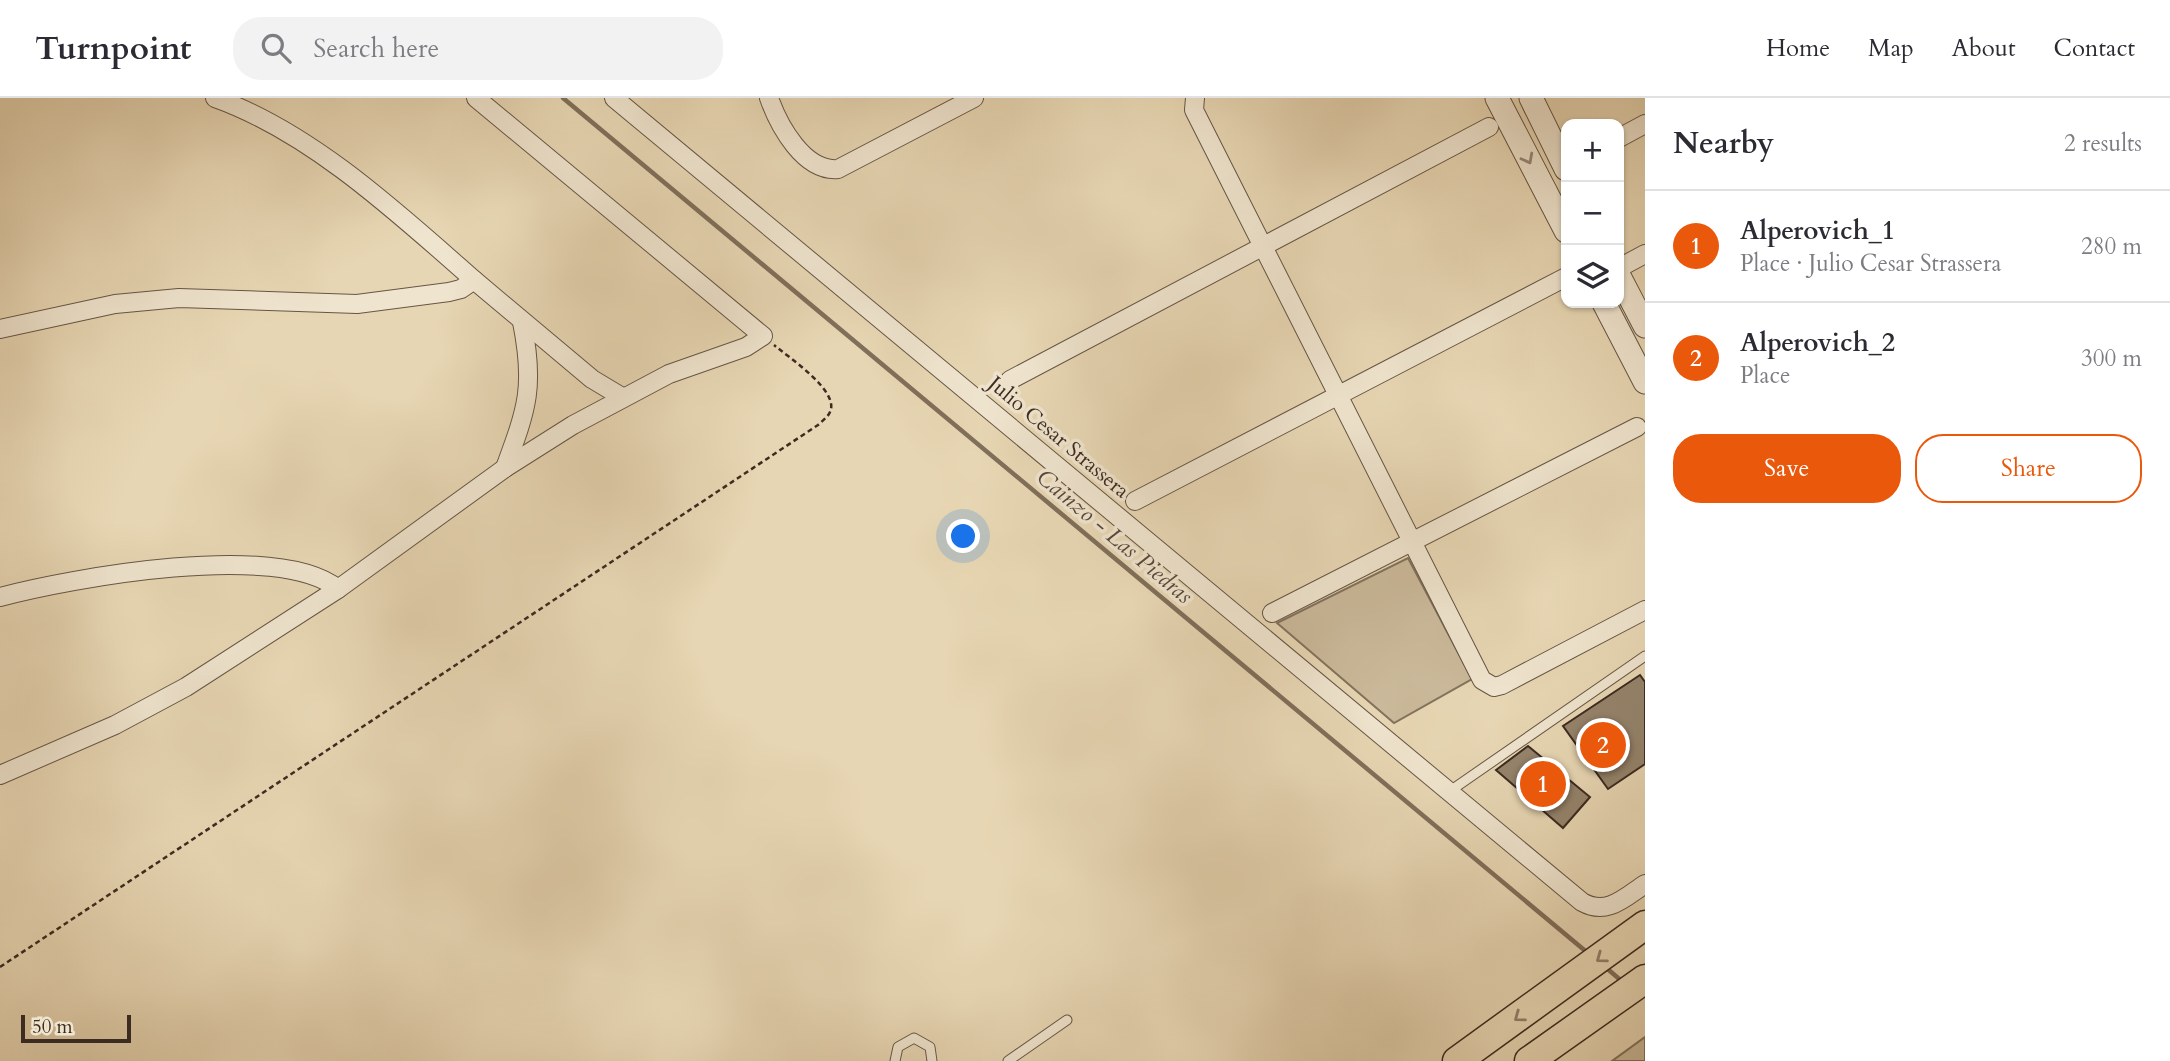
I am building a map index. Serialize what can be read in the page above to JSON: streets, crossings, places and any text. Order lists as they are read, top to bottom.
{
  "streets": {
    "street": ["Julio Cesar Strassera"]
  },
  "water": ["Cainzo - Las Piedras"],
  "scale_bar": "50 m",
  "page": {
    "header": "Turnpoint",
    "search": "Search here",
    "nav": [
      "Home",
      "Map",
      "About",
      "Contact"
    ],
    "heading": ["Nearby", "2 results"],
    "map_buttons": ["+", "−"],
    "list": [
      {
        "mark": "1",
        "name": "Alperovich_1",
        "note": "Place · Julio Cesar Strassera",
        "value": "280 m"
      },
      {
        "mark": "2",
        "name": "Alperovich_2",
        "note": "Place",
        "value": "300 m"
      }
    ],
    "buttons": ["Save", "Share"],
    "pins": ["2", "1"],
    "scale": "50 m"
  }
}
